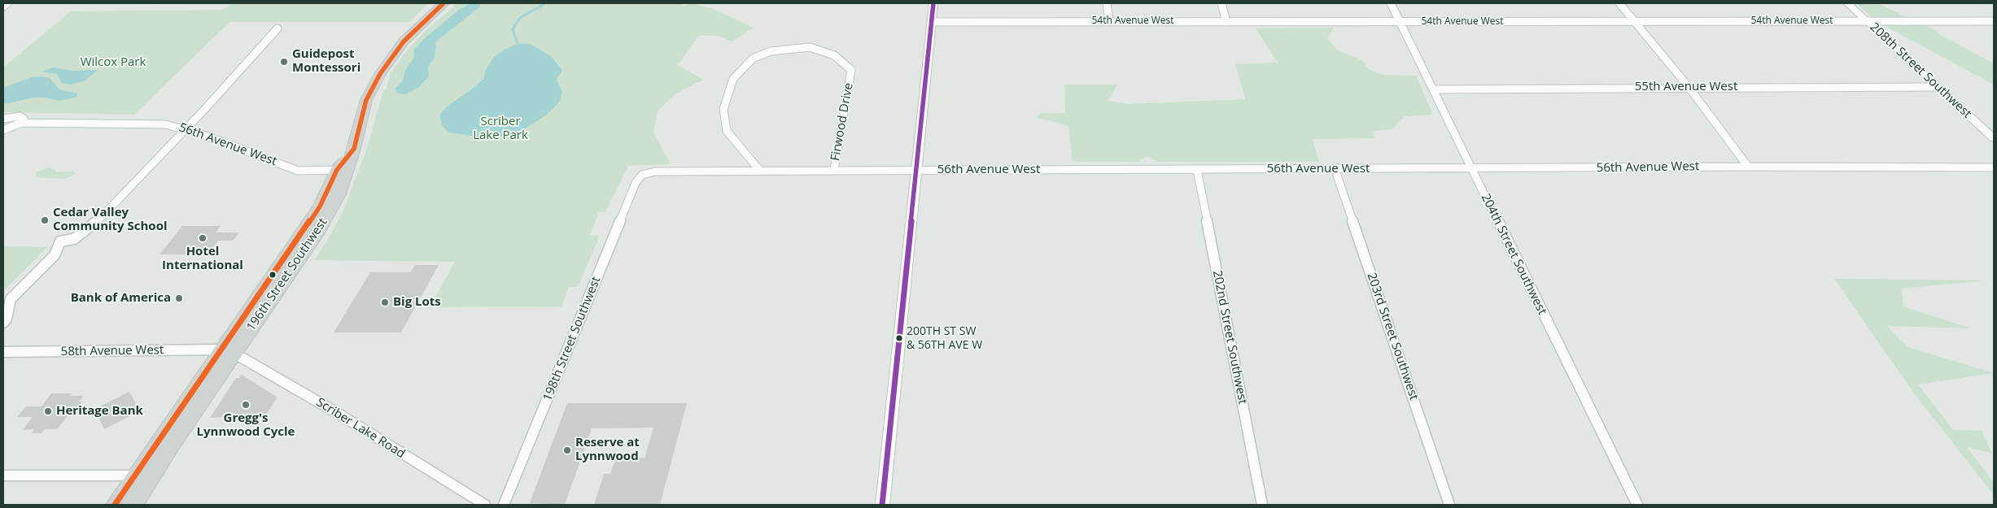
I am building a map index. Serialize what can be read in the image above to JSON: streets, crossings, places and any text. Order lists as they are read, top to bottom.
{
  "streets": {
    "main road": ["196th Street Southwest"],
    "street": [
      "54th Avenue West",
      "208th Street Southwest",
      "55th Avenue West",
      "Firwood Drive",
      "56th Avenue West",
      "204th Street Southwest",
      "203rd Street Southwest",
      "202nd Street Southwest",
      "198th Street Southwest",
      "58th Avenue West",
      "Scriber Lake Road"
    ]
  },
  "crossings": [
    ["54th Avenue West", "208th Street Southwest"],
    ["54th Avenue West", "204th Street Southwest"],
    ["208th Street Southwest", "55th Avenue West"],
    ["55th Avenue West", "204th Street Southwest"],
    ["Firwood Drive", "56th Avenue West"],
    ["56th Avenue West", "204th Street Southwest"],
    ["56th Avenue West", "196th Street Southwest"],
    ["56th Avenue West", "203rd Street Southwest"],
    ["56th Avenue West", "202nd Street Southwest"],
    ["56th Avenue West", "198th Street Southwest"],
    ["196th Street Southwest", "58th Avenue West"],
    ["196th Street Southwest", "Scriber Lake Road"],
    ["58th Avenue West", "Scriber Lake Road"]
  ],
  "parks": ["Wilcox Park", "Scriber Lake Park"],
  "places": [
    "Guidepost Montessori",
    "Cedar Valley Community School",
    "Hotel International",
    "Bank of America",
    "Big Lots",
    "200TH ST SW & 56TH AVE W",
    "Gregg's Lynnwood Cycle",
    "Heritage Bank",
    "Reserve at Lynnwood"
  ]
}
